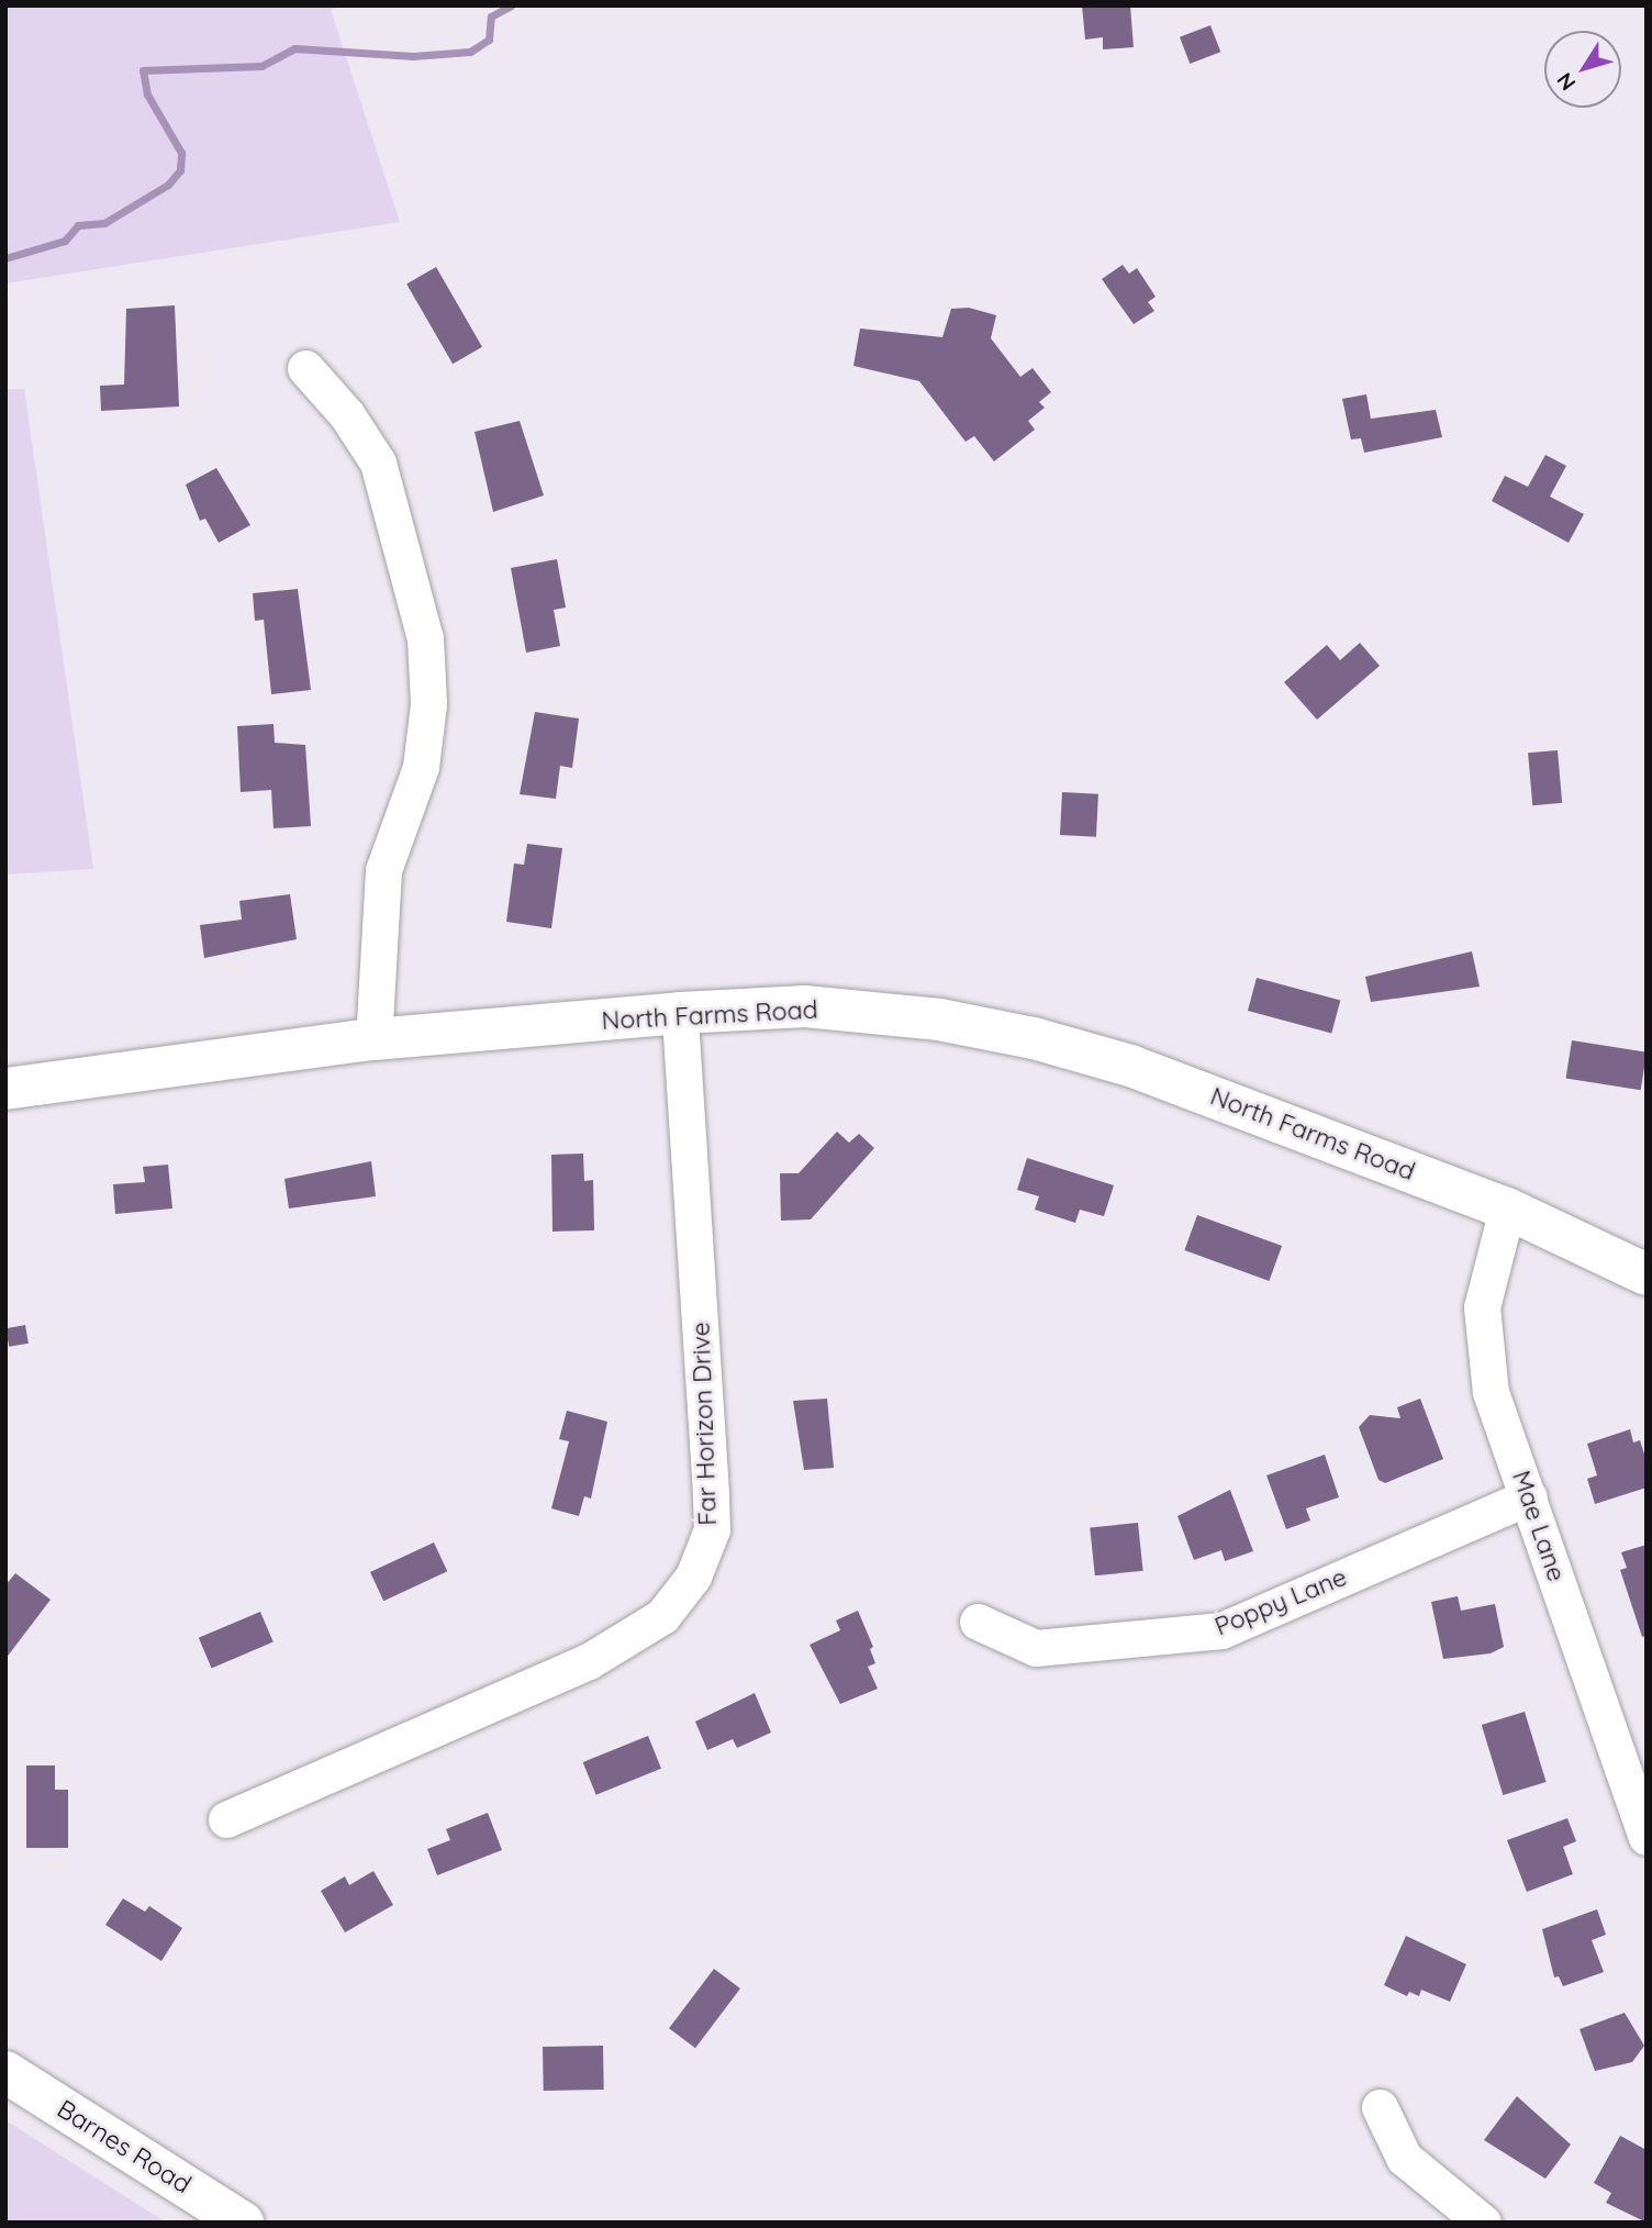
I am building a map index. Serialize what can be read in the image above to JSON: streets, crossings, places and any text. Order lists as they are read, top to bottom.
{
  "streets": {
    "main road": ["North Farms Road", "Barnes Road"],
    "street": ["Far Horizon Drive", "Mae Lane", "Poppy Lane"]
  },
  "crossings": [
    ["North Farms Road", "Far Horizon Drive"],
    ["North Farms Road", "Mae Lane"],
    ["Mae Lane", "Poppy Lane"]
  ],
  "north": "bottom left"
}
